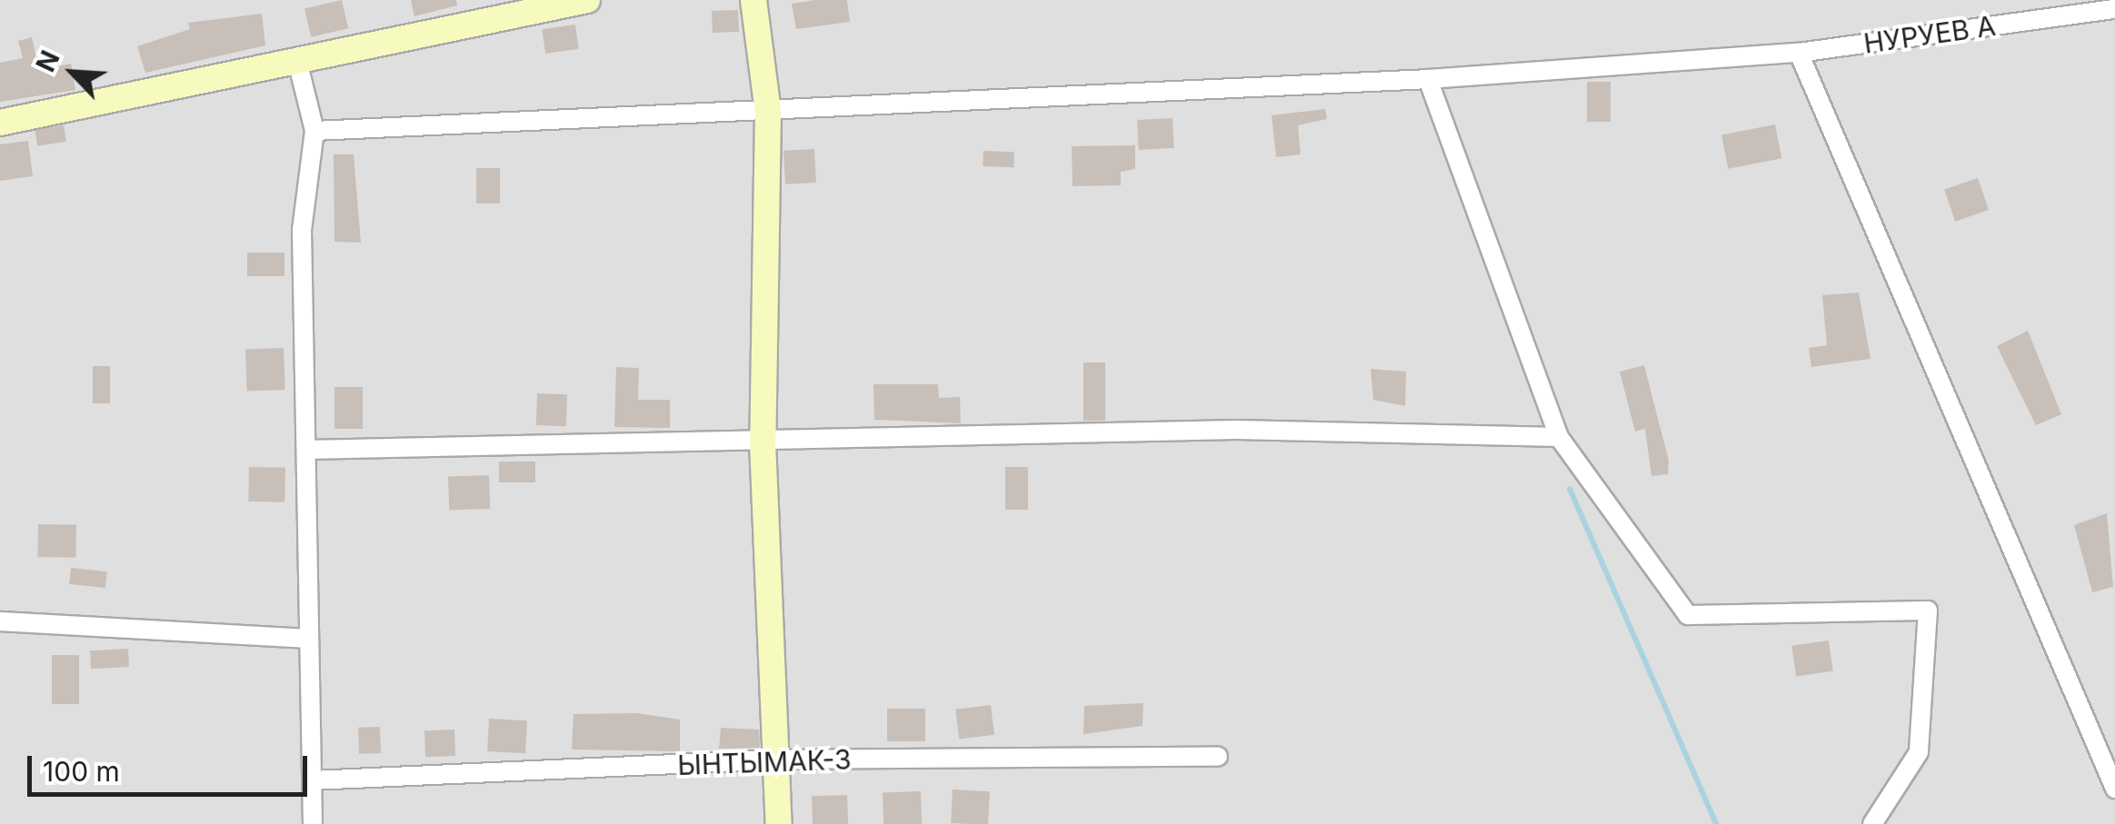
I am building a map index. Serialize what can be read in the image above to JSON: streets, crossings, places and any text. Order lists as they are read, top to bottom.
{
  "streets": {
    "street": ["НУРУЕВ А", "ЫНТЫМАК-3"]
  },
  "scale_bar": "100 m",
  "north": "top left"
}
